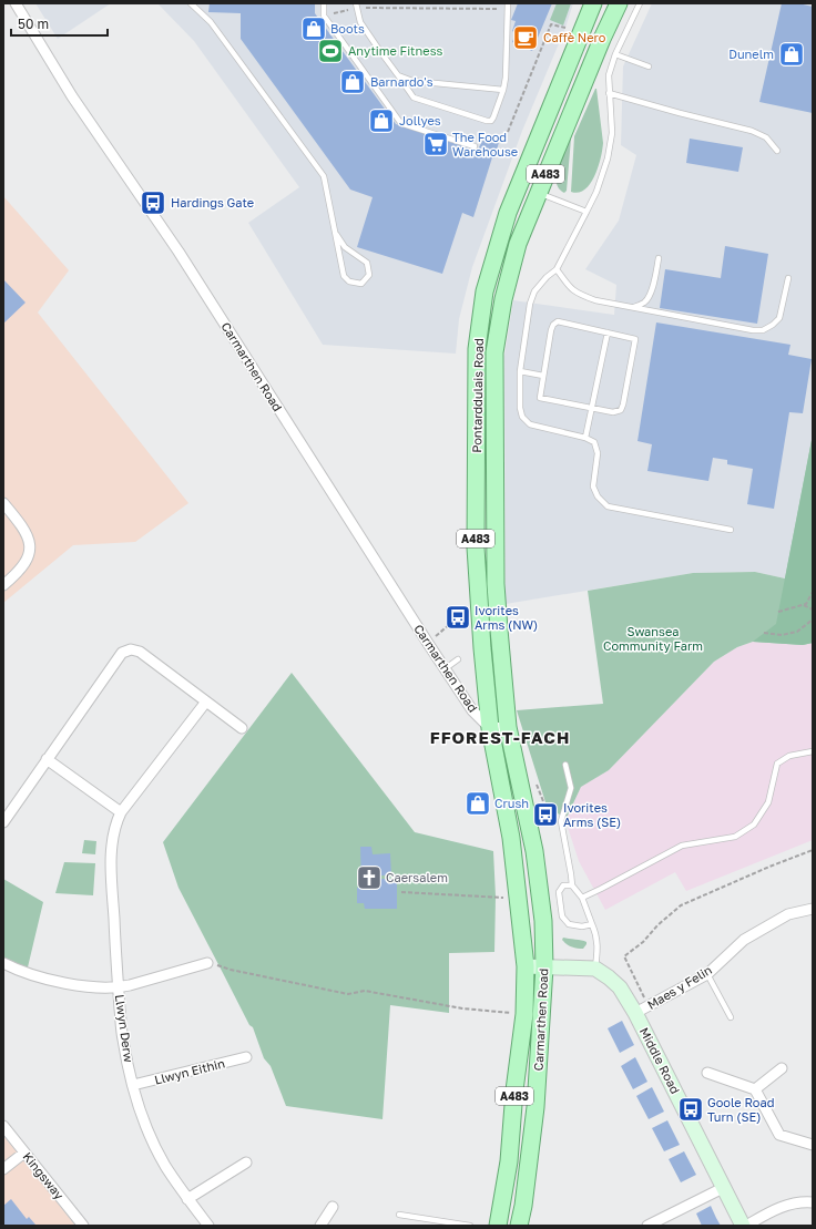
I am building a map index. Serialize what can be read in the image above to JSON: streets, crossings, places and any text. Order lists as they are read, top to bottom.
{
  "streets": {
    "main road": ["A483", "Carmarthen Road", "Pontarddulais Road"],
    "street": [
      "Maes y Felin",
      "Llwyn Derw",
      "Middle Road",
      "Llwyn Eithin",
      "Kingsway"
    ]
  },
  "crossings": [
    ["Carmarthen Road", "Pontarddulais Road"],
    ["Maes y Felin", "Middle Road"],
    ["Llwyn Derw", "Llwyn Eithin"]
  ],
  "districts": ["FFOREST-FACH"],
  "parks": ["Swansea Community Farm"],
  "places": {
    "shop": [
      "Boots",
      "Dunelm",
      "Barnardo's",
      "Jollyes",
      "Crush"
    ],
    "cafe": ["Caffè Nero"],
    "sports": ["Anytime Fitness"],
    "supermarket": ["The Food Warehouse"],
    "bus stop": [
      "Hardings Gate",
      "Ivorites Arms (NW)",
      "Ivorites Arms (SE)",
      "Goole Road Turn (SE)"
    ],
    "church": ["Caersalem"]
  },
  "scale_bar": "50 m"
}
